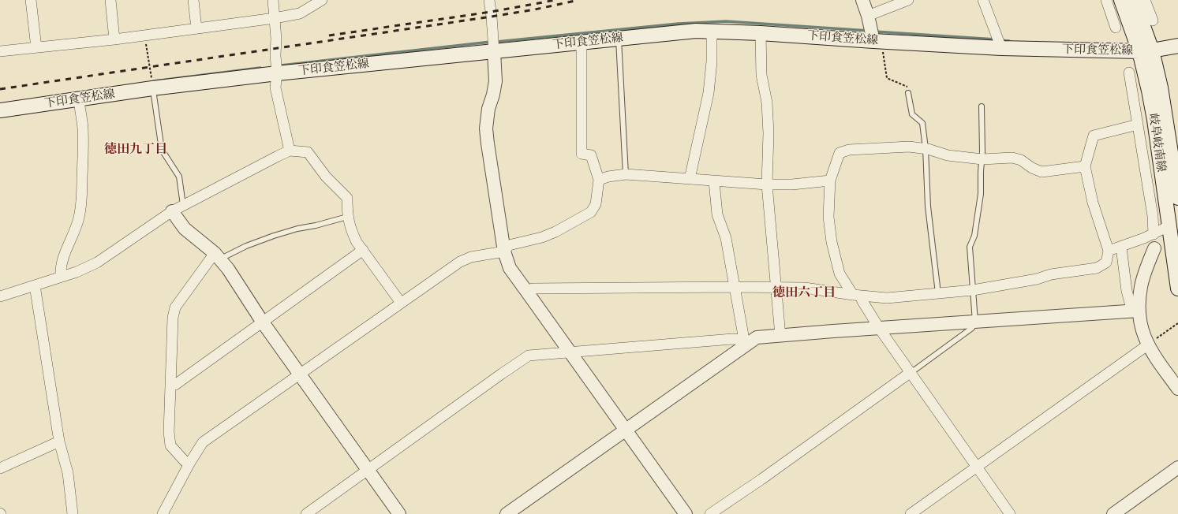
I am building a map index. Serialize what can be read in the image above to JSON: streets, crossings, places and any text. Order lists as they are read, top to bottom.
{
  "streets": {
    "main road": ["下印食笠松線", "岐阜岐南線"]
  },
  "crossings": [
    ["下印食笠松線", "岐阜岐南線"]
  ],
  "districts": ["徳田九丁目", "徳田六丁目"]
}
